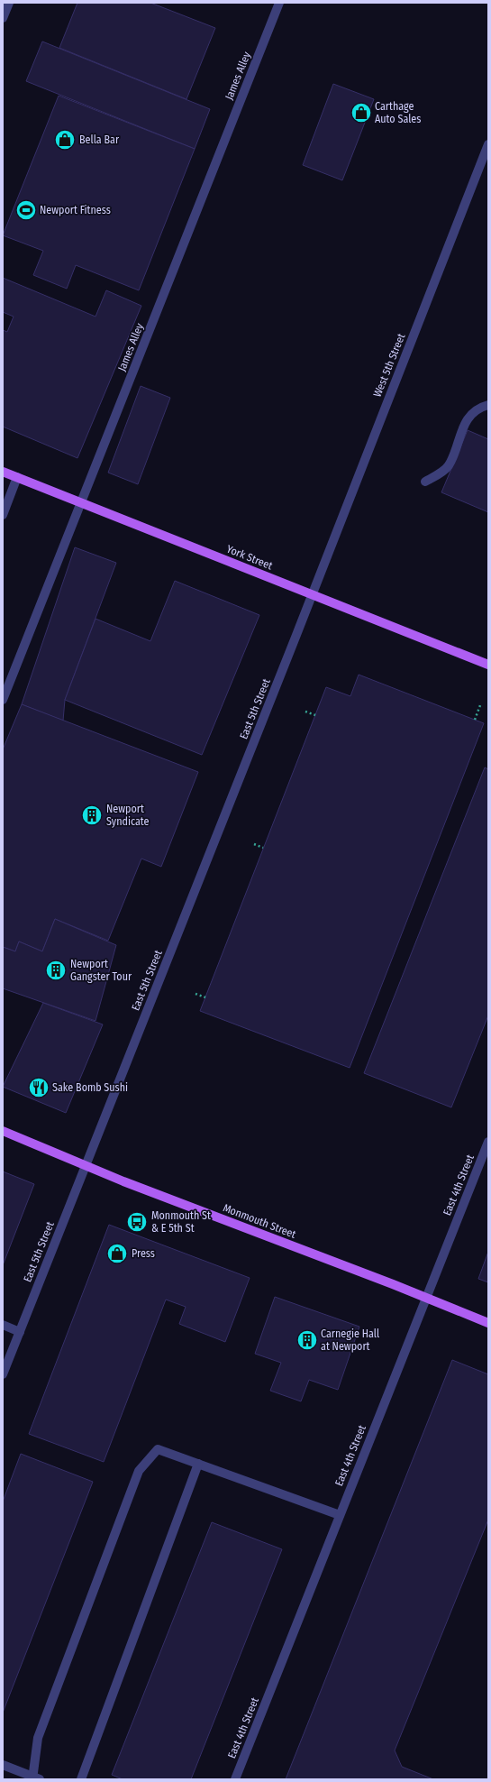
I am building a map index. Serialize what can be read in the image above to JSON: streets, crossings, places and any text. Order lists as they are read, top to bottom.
{
  "streets": {
    "main road": ["York Street", "Monmouth Street"],
    "street": [
      "James Alley",
      "West 5th Street",
      "East 5th Street",
      "East 4th Street"
    ]
  },
  "crossings": [
    ["James Alley", "York Street"],
    ["West 5th Street", "York Street"],
    ["West 5th Street", "East 5th Street"],
    ["York Street", "East 5th Street"],
    ["East 5th Street", "Monmouth Street"],
    ["East 4th Street", "Monmouth Street"]
  ],
  "places": {
    "shop": ["Carthage Auto Sales", "Bella Bar", "Press"],
    "sports": ["Newport Fitness"],
    "building": ["Newport Syndicate", "Newport Gangster Tour", "Carnegie Hall at Newport"],
    "restaurant": ["Sake Bomb Sushi"],
    "bus stop": ["Monmouth St & E 5th St"]
  }
}
